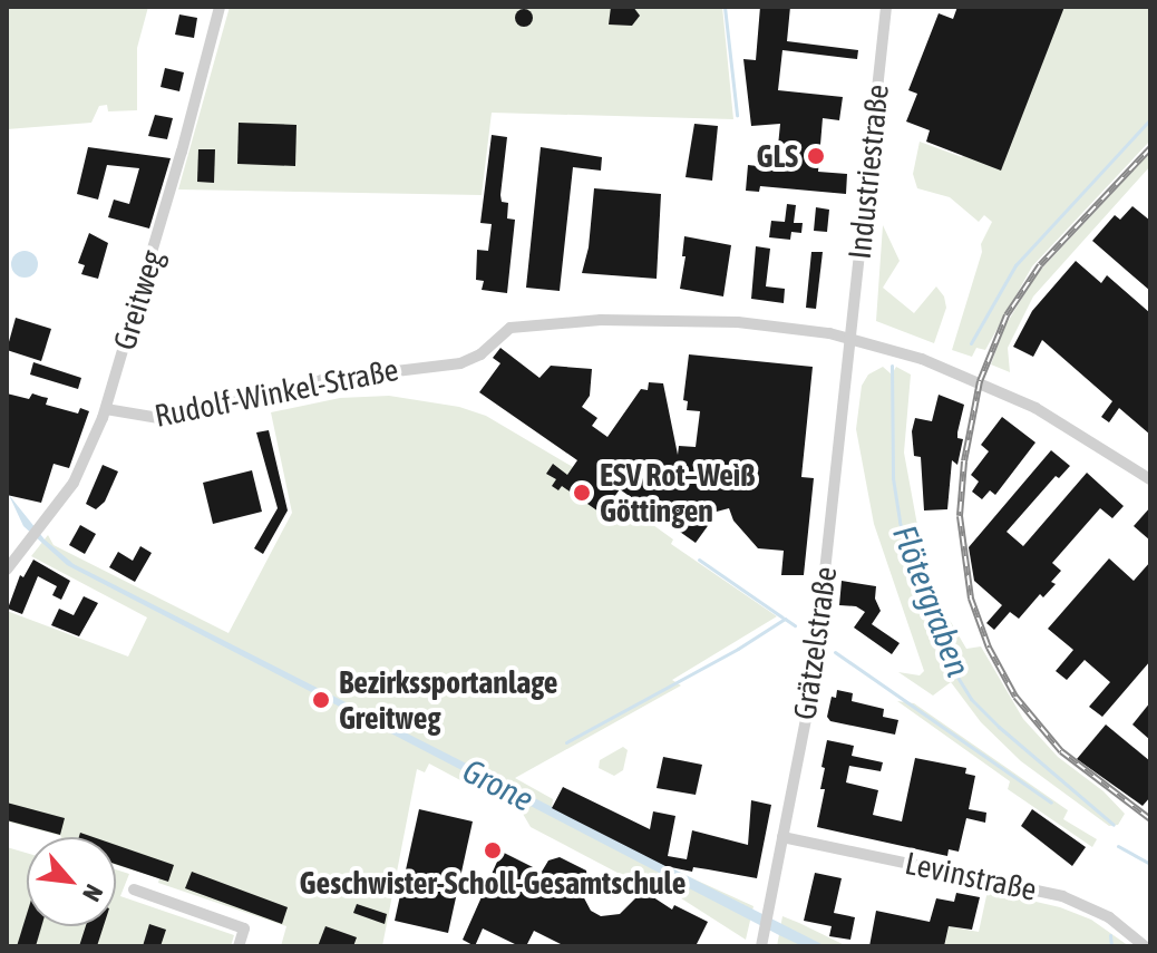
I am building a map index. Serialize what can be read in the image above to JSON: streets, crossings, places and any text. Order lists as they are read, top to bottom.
{
  "streets": {
    "street": [
      "Industriestraße",
      "Greitweg",
      "Rudolf-Winkel-Straße",
      "Grätzelstraße",
      "Levinstraße"
    ]
  },
  "crossings": [
    ["Industriestraße", "Rudolf-Winkel-Straße"],
    ["Industriestraße", "Grätzelstraße"],
    ["Greitweg", "Rudolf-Winkel-Straße"],
    ["Rudolf-Winkel-Straße", "Grätzelstraße"],
    ["Grätzelstraße", "Levinstraße"]
  ],
  "water": ["Flötergraben", "Grone"],
  "places": [
    "GLS",
    "ESV Rot–Weìß Göttingen",
    "Bezirkssportanlage Greitweg",
    "Geschwister-Scholl-Gesamtschule"
  ],
  "north": "bottom right"
}
